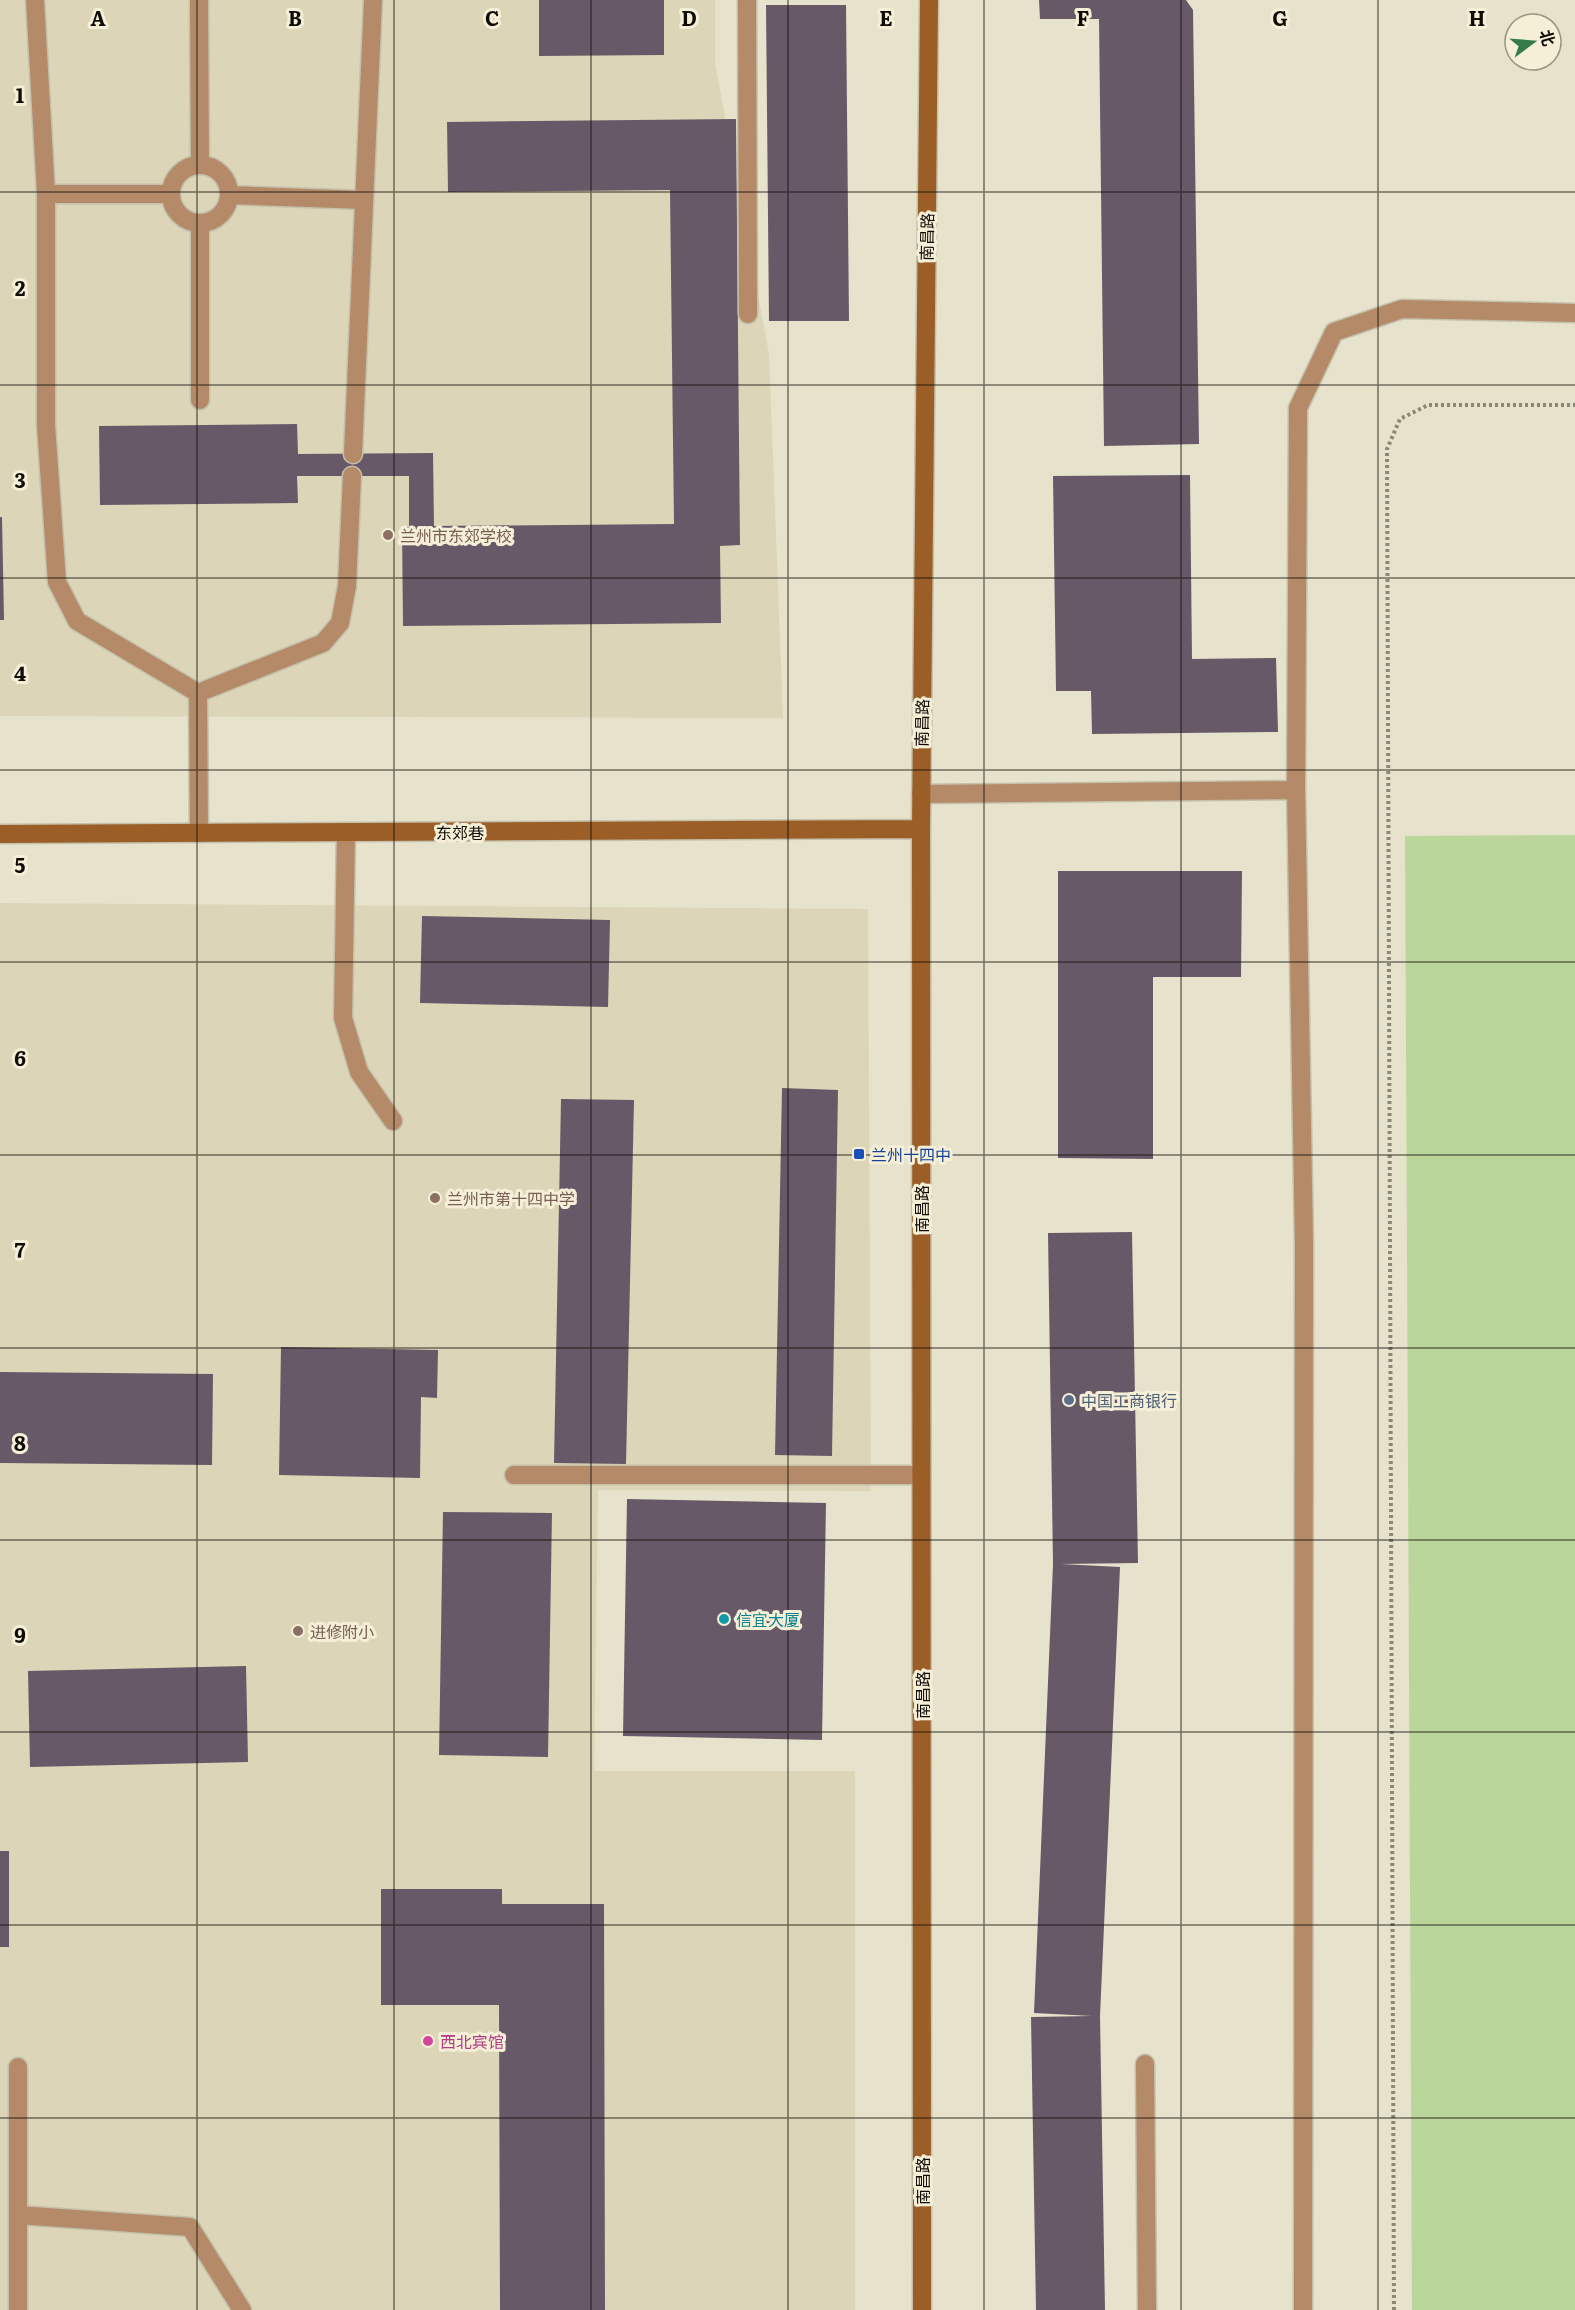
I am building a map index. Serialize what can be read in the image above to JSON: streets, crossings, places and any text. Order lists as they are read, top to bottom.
{
  "streets": {
    "main road": ["南昌路", "东郊巷"]
  },
  "crossings": [
    ["南昌路", "东郊巷"]
  ],
  "places": {
    "other": [
      "兰州市东郊学校",
      "兰州市第十四中学",
      "中国工商银行",
      "信宜大厦",
      "进修附小",
      "西北宾馆"
    ],
    "transit": ["兰州十四中"]
  },
  "north": "right",
  "grid": {
    "columns": [
      "A",
      "B",
      "C",
      "D",
      "E",
      "F",
      "G",
      "H"
    ],
    "rows": [
      "1",
      "2",
      "3",
      "4",
      "5",
      "6",
      "7",
      "8",
      "9"
    ]
  }
}
